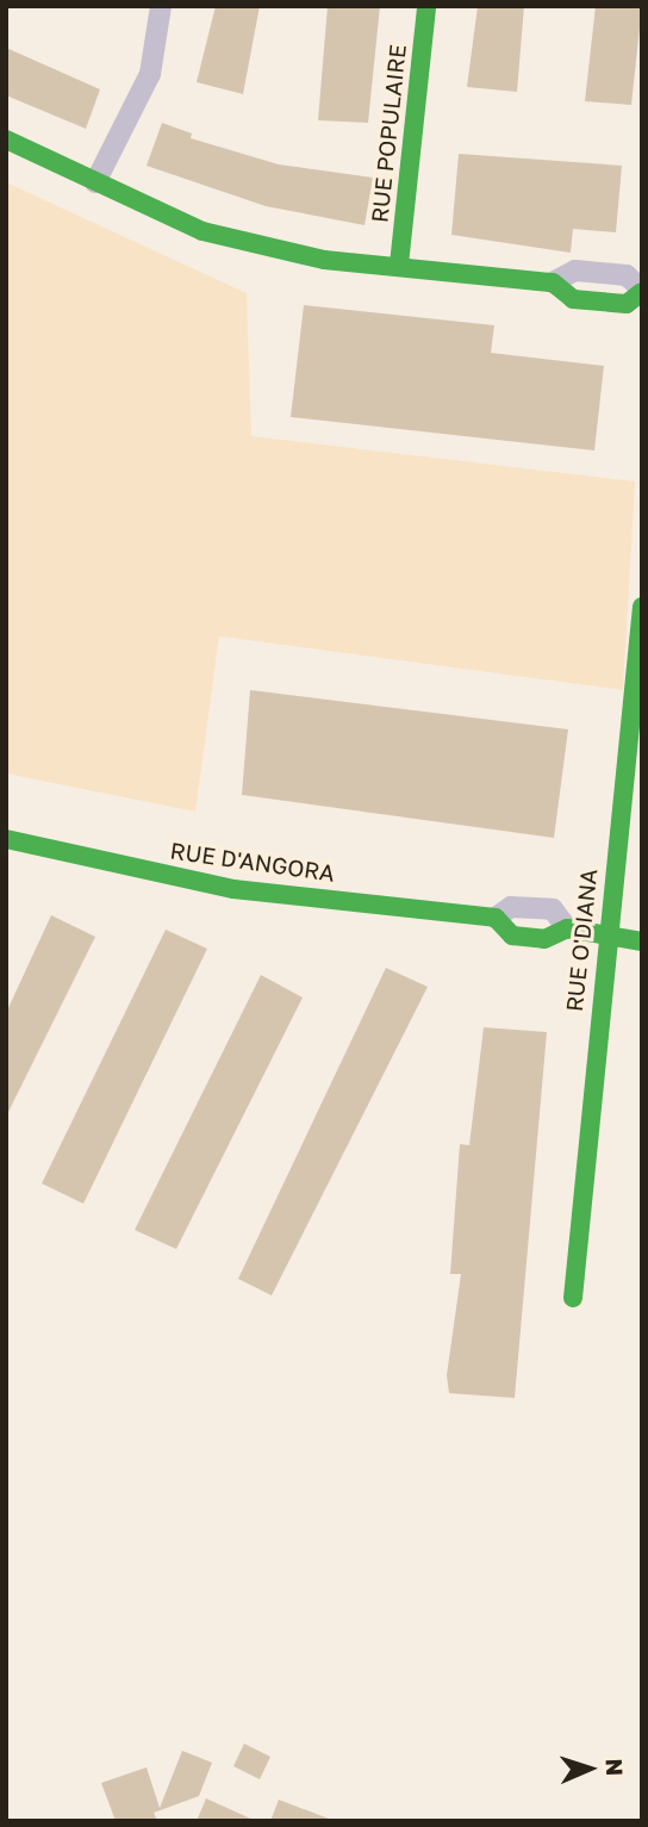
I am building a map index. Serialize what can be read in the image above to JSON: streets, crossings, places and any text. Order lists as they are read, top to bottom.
{
  "streets": {
    "street": ["RUE POPULAIRE", "RUE D'ANGORA", "RUE O'DIANA"]
  },
  "crossings": [
    ["RUE D'ANGORA", "RUE O'DIANA"]
  ],
  "north": "right"
}
